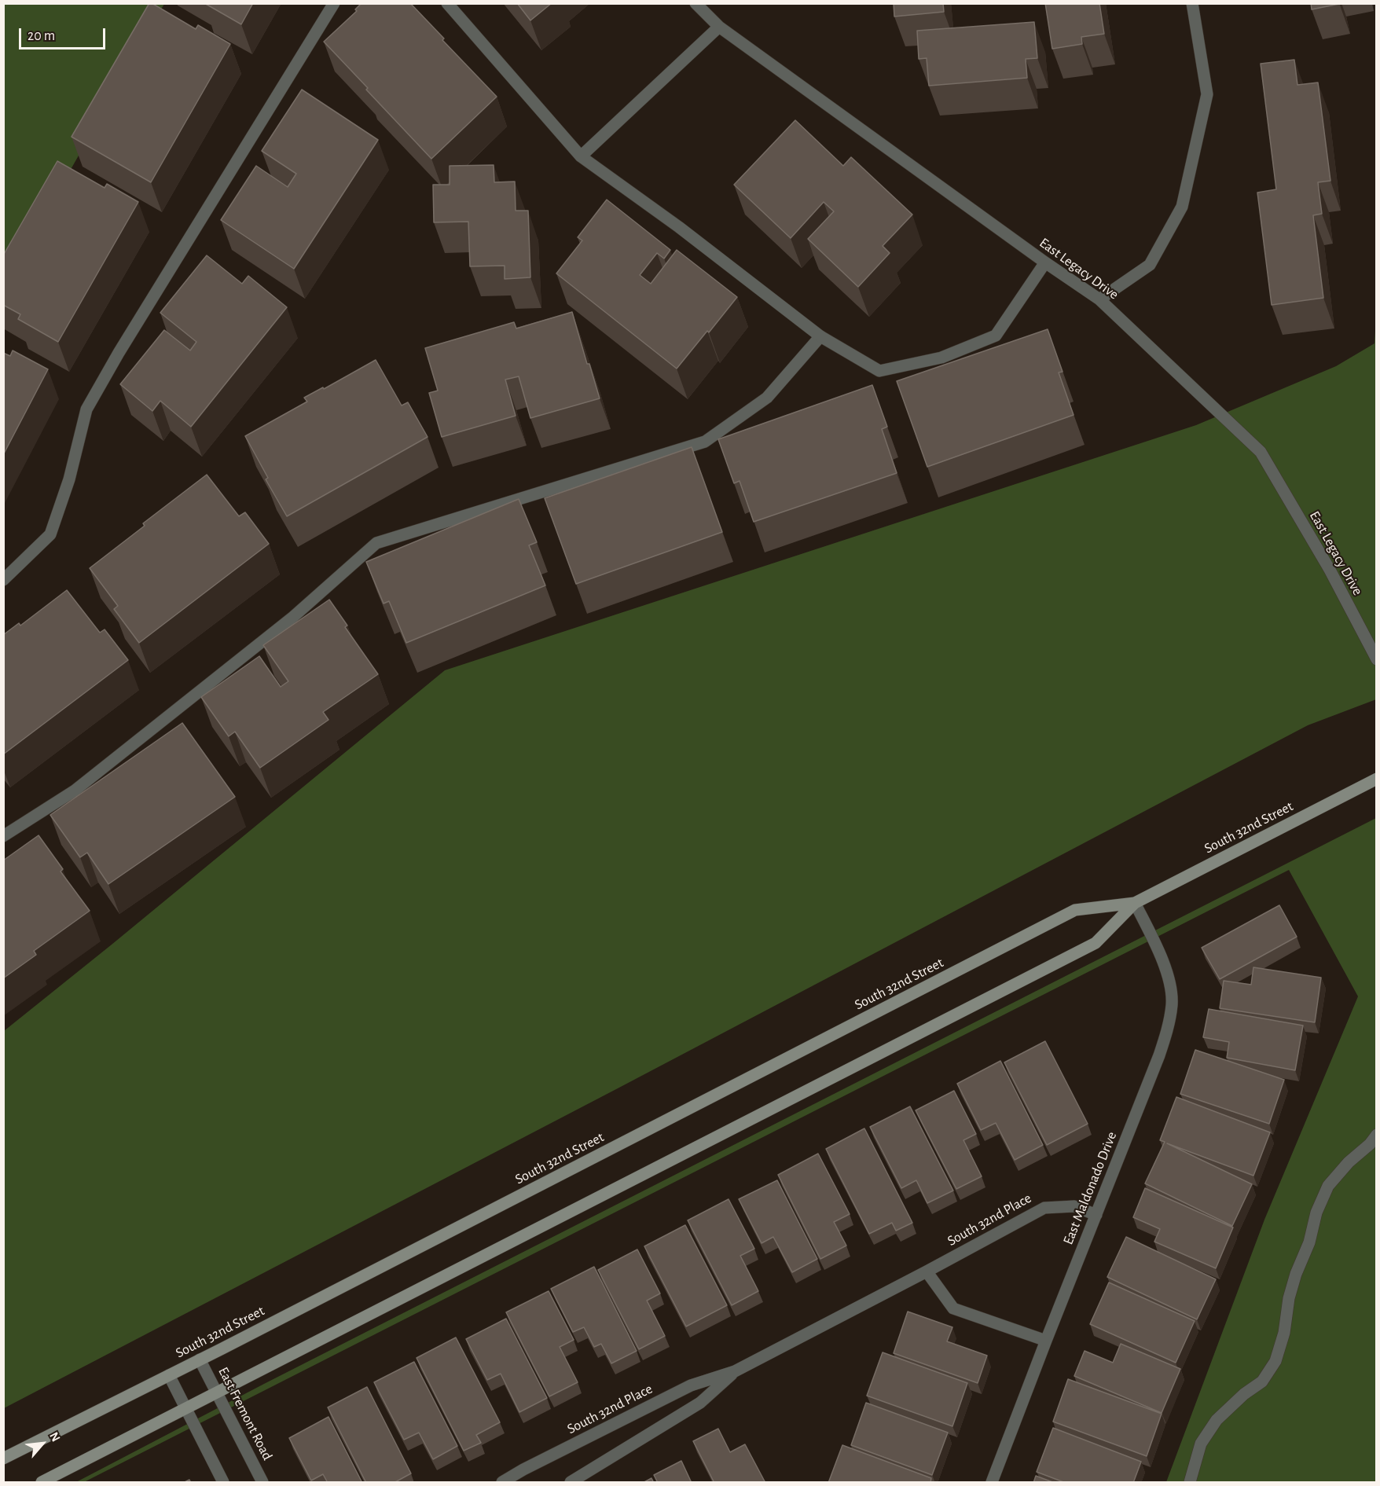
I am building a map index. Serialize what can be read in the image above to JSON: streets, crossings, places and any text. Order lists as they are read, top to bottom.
{
  "streets": {
    "main road": ["South 32nd Street"],
    "street": [
      "East Legacy Drive",
      "East Maldonado Drive",
      "South 32nd Place",
      "East Fremont Road"
    ]
  },
  "crossings": [
    ["South 32nd Street", "East Maldonado Drive"],
    ["South 32nd Street", "East Fremont Road"],
    ["East Maldonado Drive", "South 32nd Place"]
  ],
  "scale_bar": "20 m",
  "north": "top right"
}
